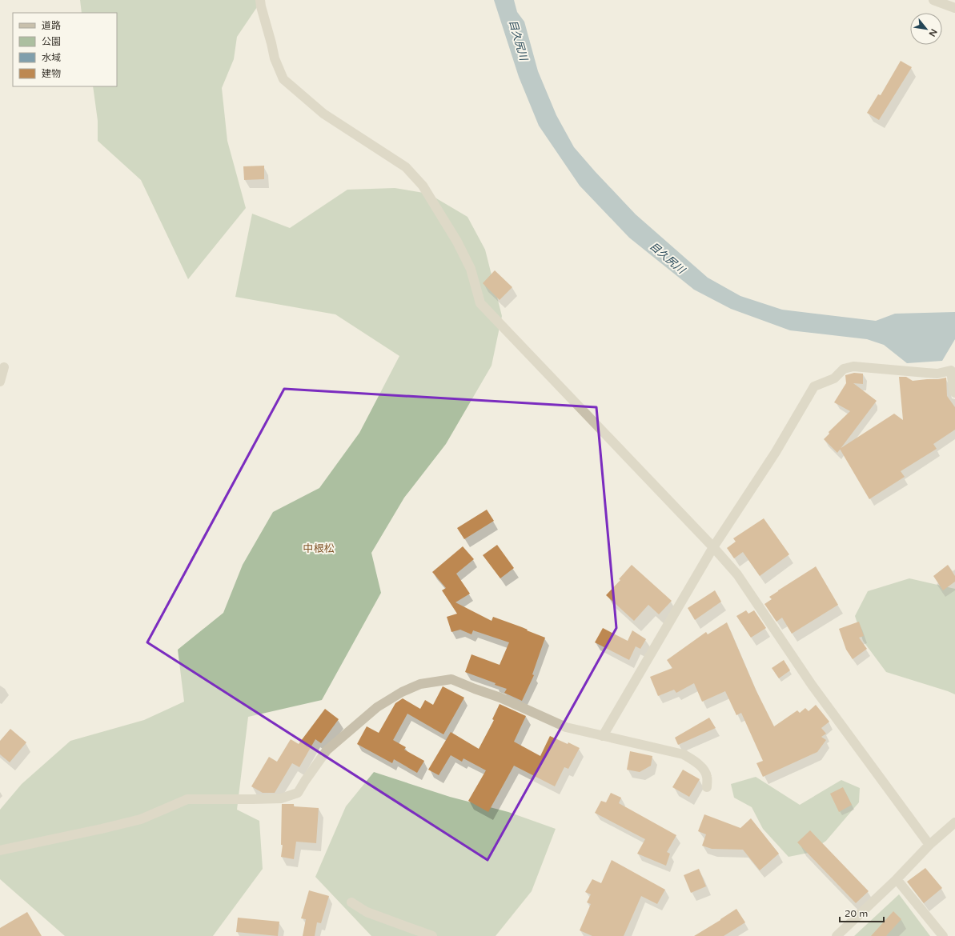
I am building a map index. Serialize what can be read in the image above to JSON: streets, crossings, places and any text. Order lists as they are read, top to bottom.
{
  "districts": ["中根松"],
  "water": ["目久尻川"],
  "legend": [
    "道路",
    "公園",
    "水域",
    "建物"
  ],
  "scale_bar": "20 m",
  "north": "bottom right"
}
